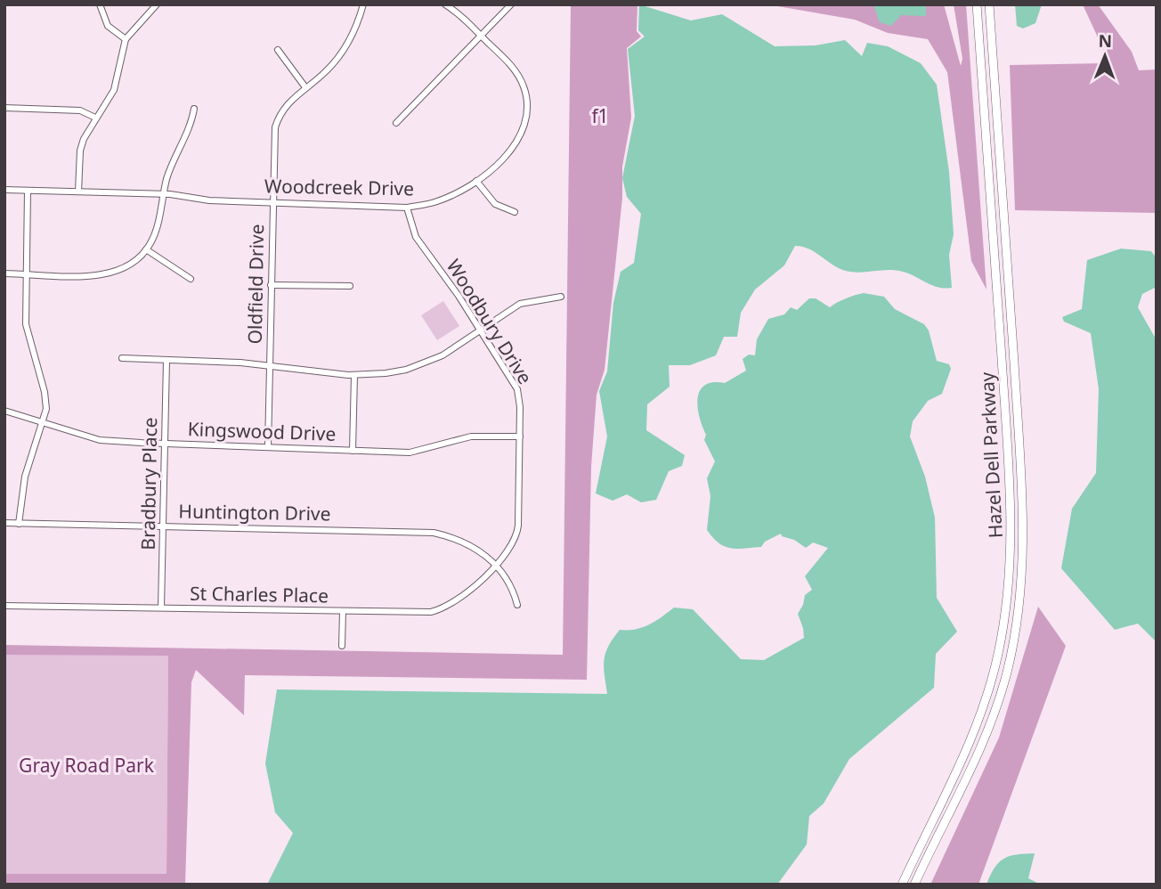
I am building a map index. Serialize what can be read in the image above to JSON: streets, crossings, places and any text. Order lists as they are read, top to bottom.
{
  "streets": {
    "main road": ["Hazel Dell Parkway"],
    "street": [
      "Woodcreek Drive",
      "Oldfield Drive",
      "Woodbury Drive",
      "Kingswood Drive",
      "Bradbury Place",
      "Huntington Drive",
      "St Charles Place"
    ]
  },
  "crossings": [
    ["Woodcreek Drive", "Oldfield Drive"],
    ["Woodcreek Drive", "Woodbury Drive"],
    ["Oldfield Drive", "Kingswood Drive"],
    ["Woodbury Drive", "Kingswood Drive"],
    ["Woodbury Drive", "Huntington Drive"],
    ["Woodbury Drive", "St Charles Place"],
    ["Kingswood Drive", "Bradbury Place"],
    ["Bradbury Place", "Huntington Drive"],
    ["Bradbury Place", "St Charles Place"],
    ["Huntington Drive", "St Charles Place"]
  ],
  "parks": ["f1", "Gray Road Park"],
  "north": "top"
}
